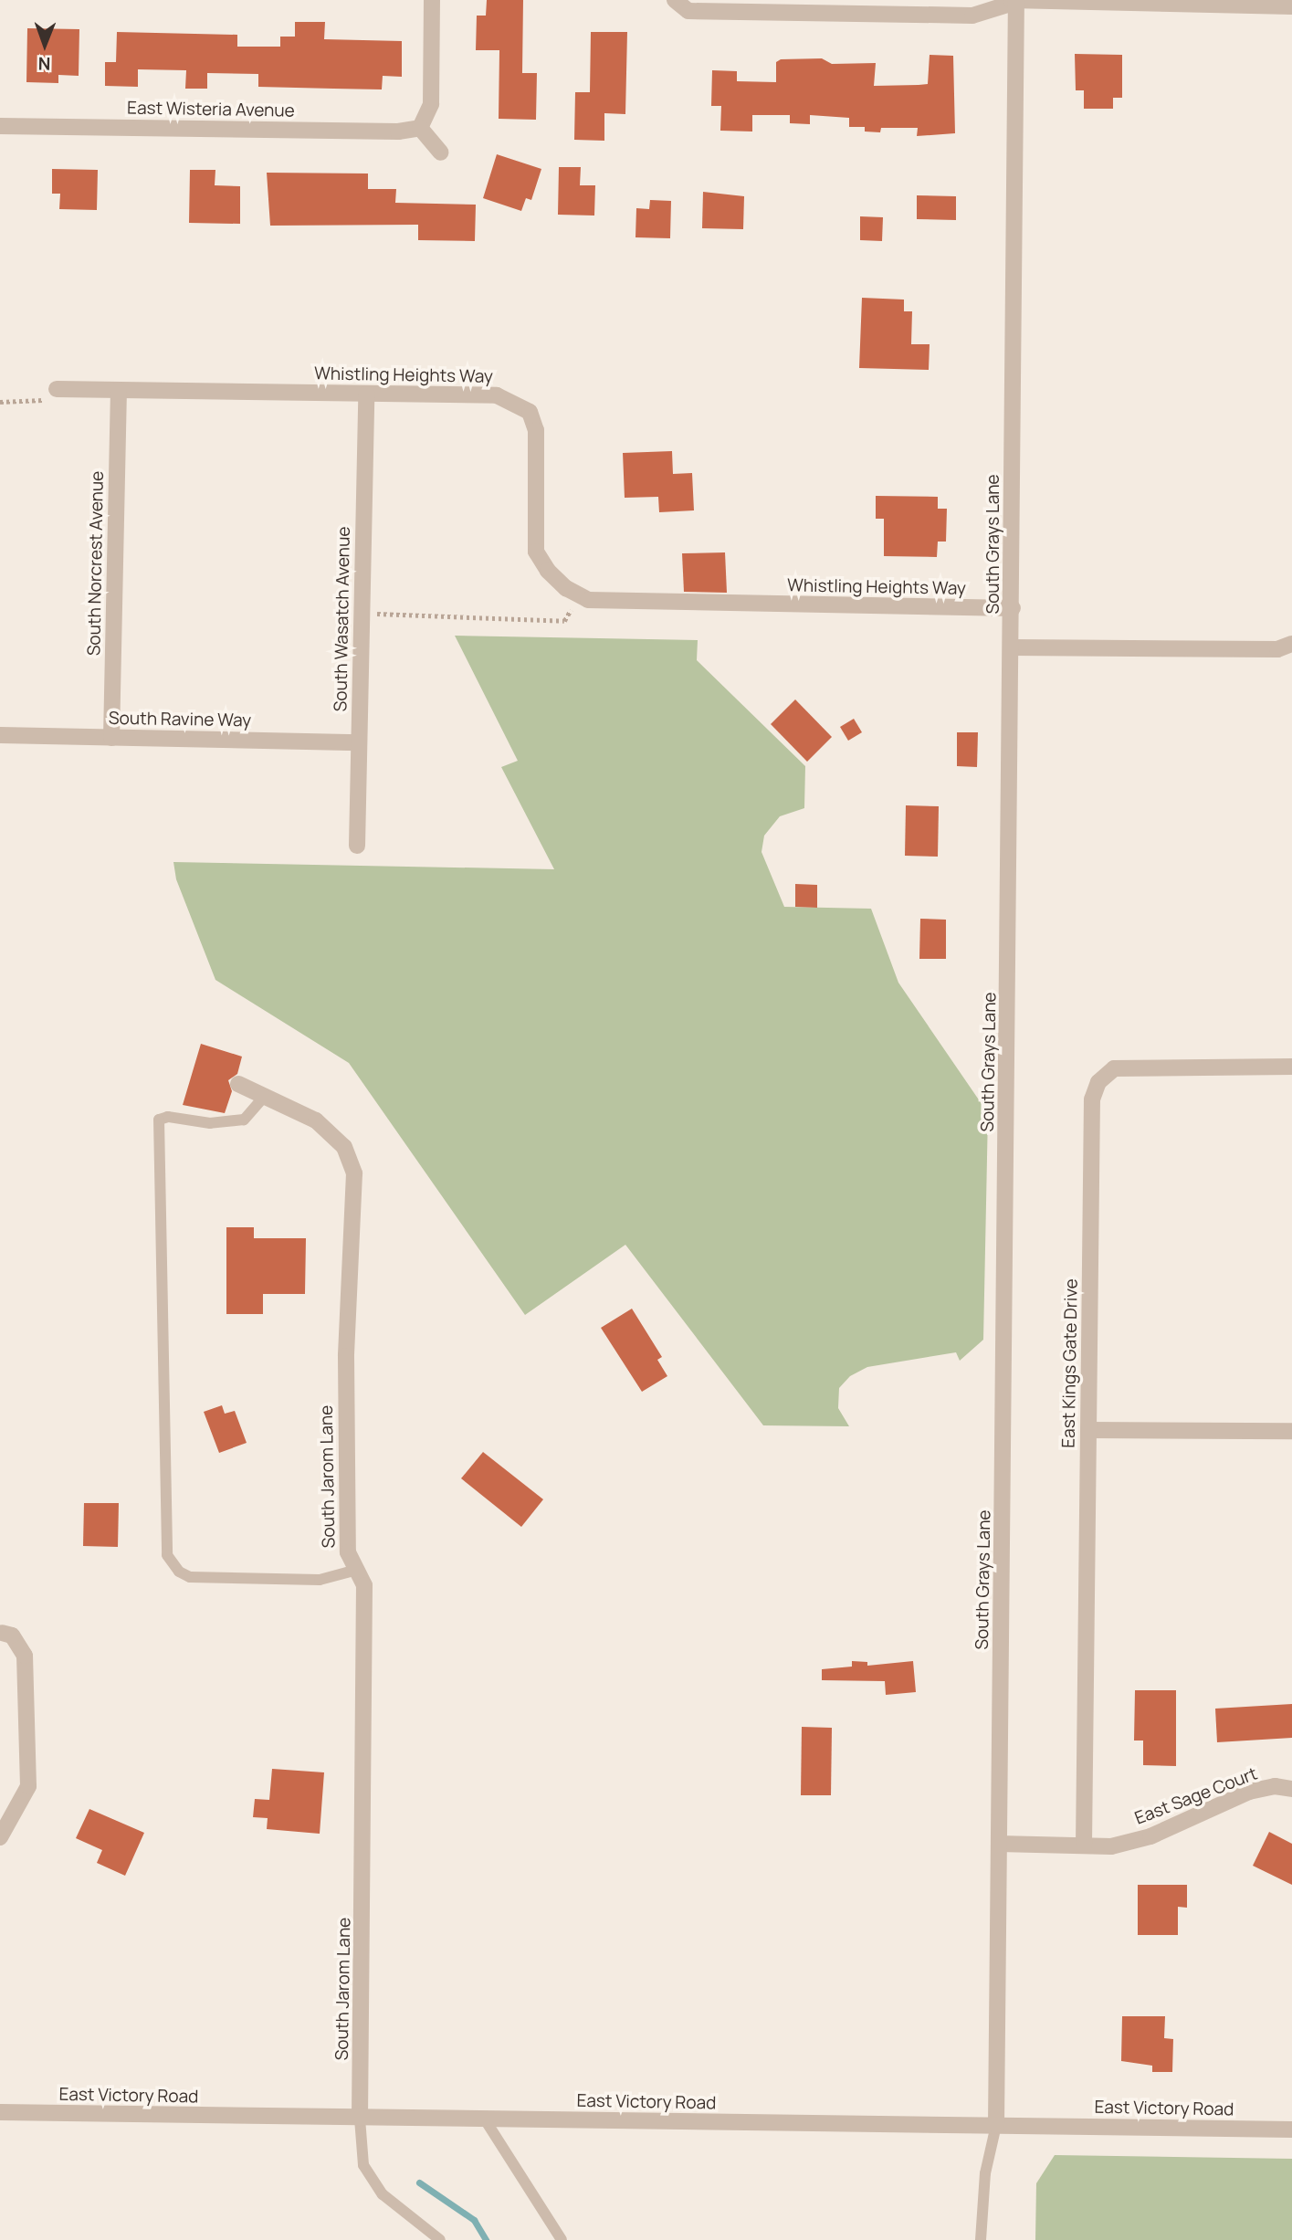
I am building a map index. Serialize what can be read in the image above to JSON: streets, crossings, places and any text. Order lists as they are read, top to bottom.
{
  "streets": {
    "street": [
      "East Wisteria Avenue",
      "Whistling Heights Way",
      "South Grays Lane",
      "South Norcrest Avenue",
      "South Wasatch Avenue",
      "South Ravine Way",
      "East Kings Gate Drive",
      "South Jarom Lane",
      "East Sage Court",
      "East Victory Road"
    ]
  },
  "crossings": [
    ["Whistling Heights Way", "South Grays Lane"],
    ["Whistling Heights Way", "South Norcrest Avenue"],
    ["Whistling Heights Way", "South Wasatch Avenue"],
    ["South Grays Lane", "East Sage Court"],
    ["South Grays Lane", "East Victory Road"],
    ["South Norcrest Avenue", "South Ravine Way"],
    ["South Wasatch Avenue", "South Ravine Way"],
    ["East Kings Gate Drive", "East Sage Court"],
    ["South Jarom Lane", "East Victory Road"]
  ],
  "north": "bottom"
}
